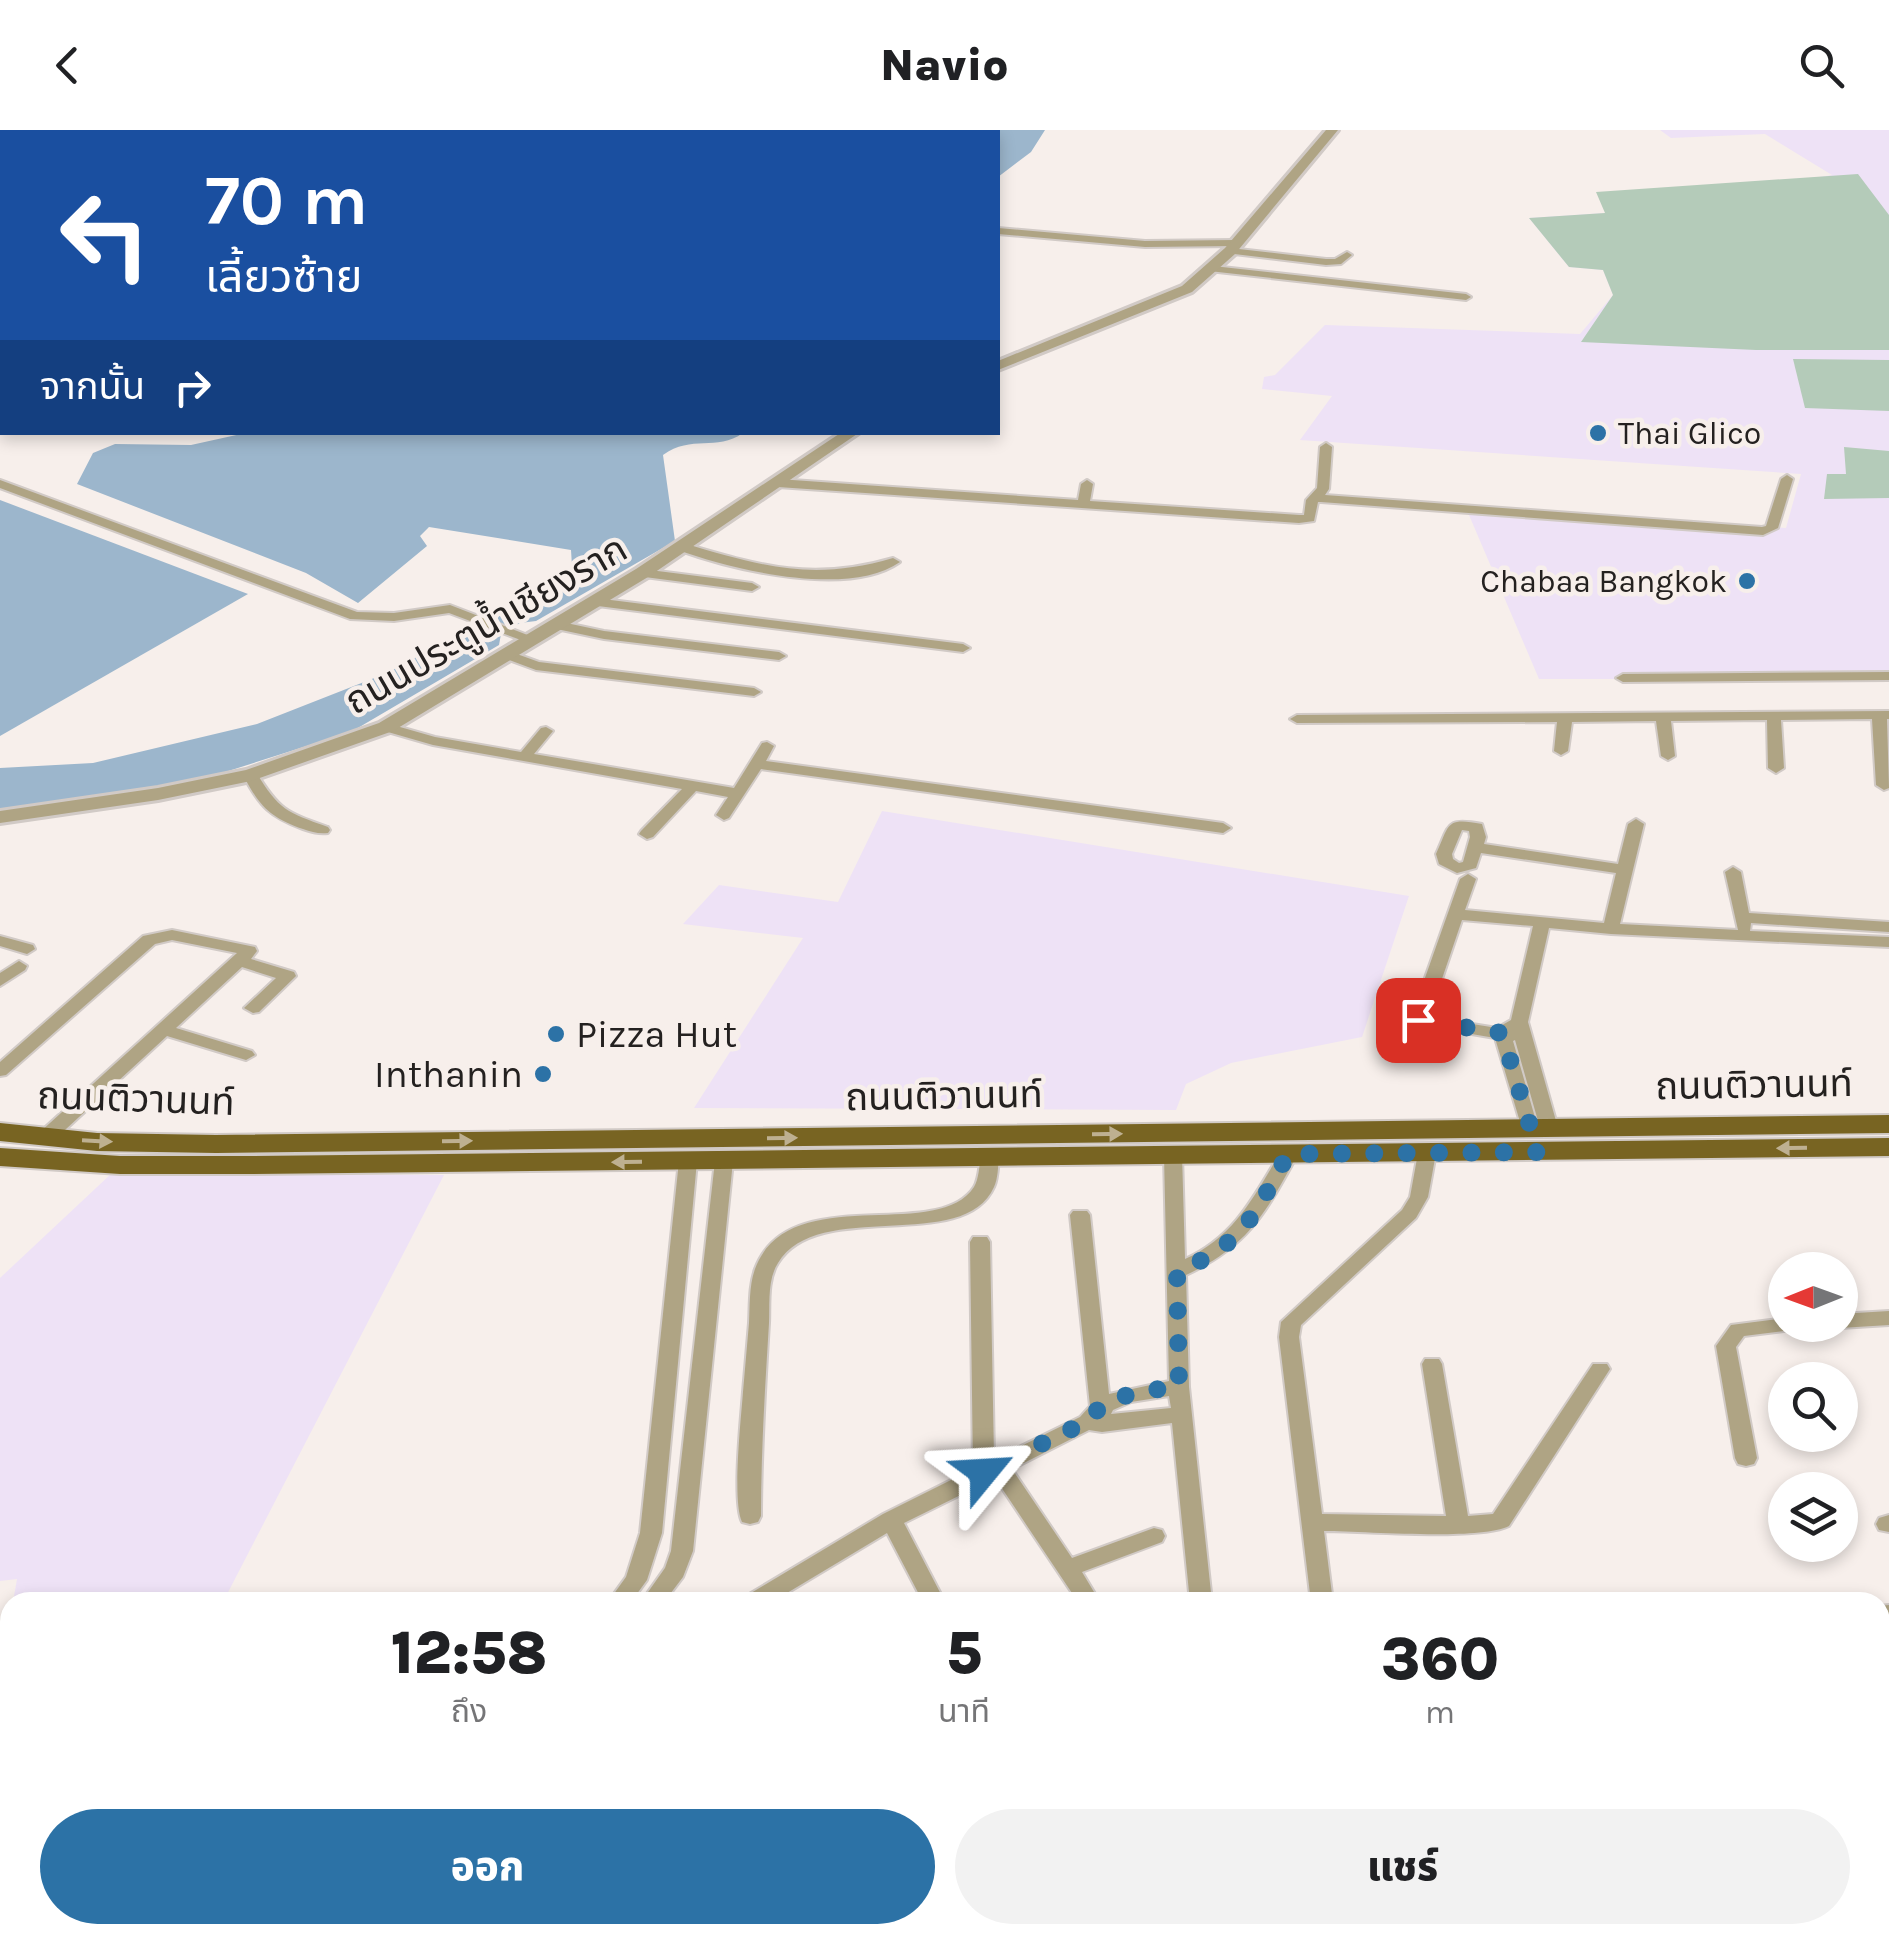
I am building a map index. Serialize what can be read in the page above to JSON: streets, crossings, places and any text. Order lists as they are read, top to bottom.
{
  "streets": {
    "main road": ["ถนนติวานนท์"],
    "street": ["ถนนประตูน้ำเชียงราก"]
  },
  "places": [
    "Thai Glico",
    "Chabaa Bangkok",
    "Pizza Hut",
    "Inthanin"
  ],
  "north": "left",
  "page": {
    "header": "Navio",
    "turn": ["70 m", "เลี้ยวซ้าย"],
    "then": "จากนั้น",
    "eta": [
      "12:58",
      "ถึง",
      "5",
      "นาที",
      "360",
      "m"
    ],
    "buttons": ["ออก", "แชร์"]
  }
}
